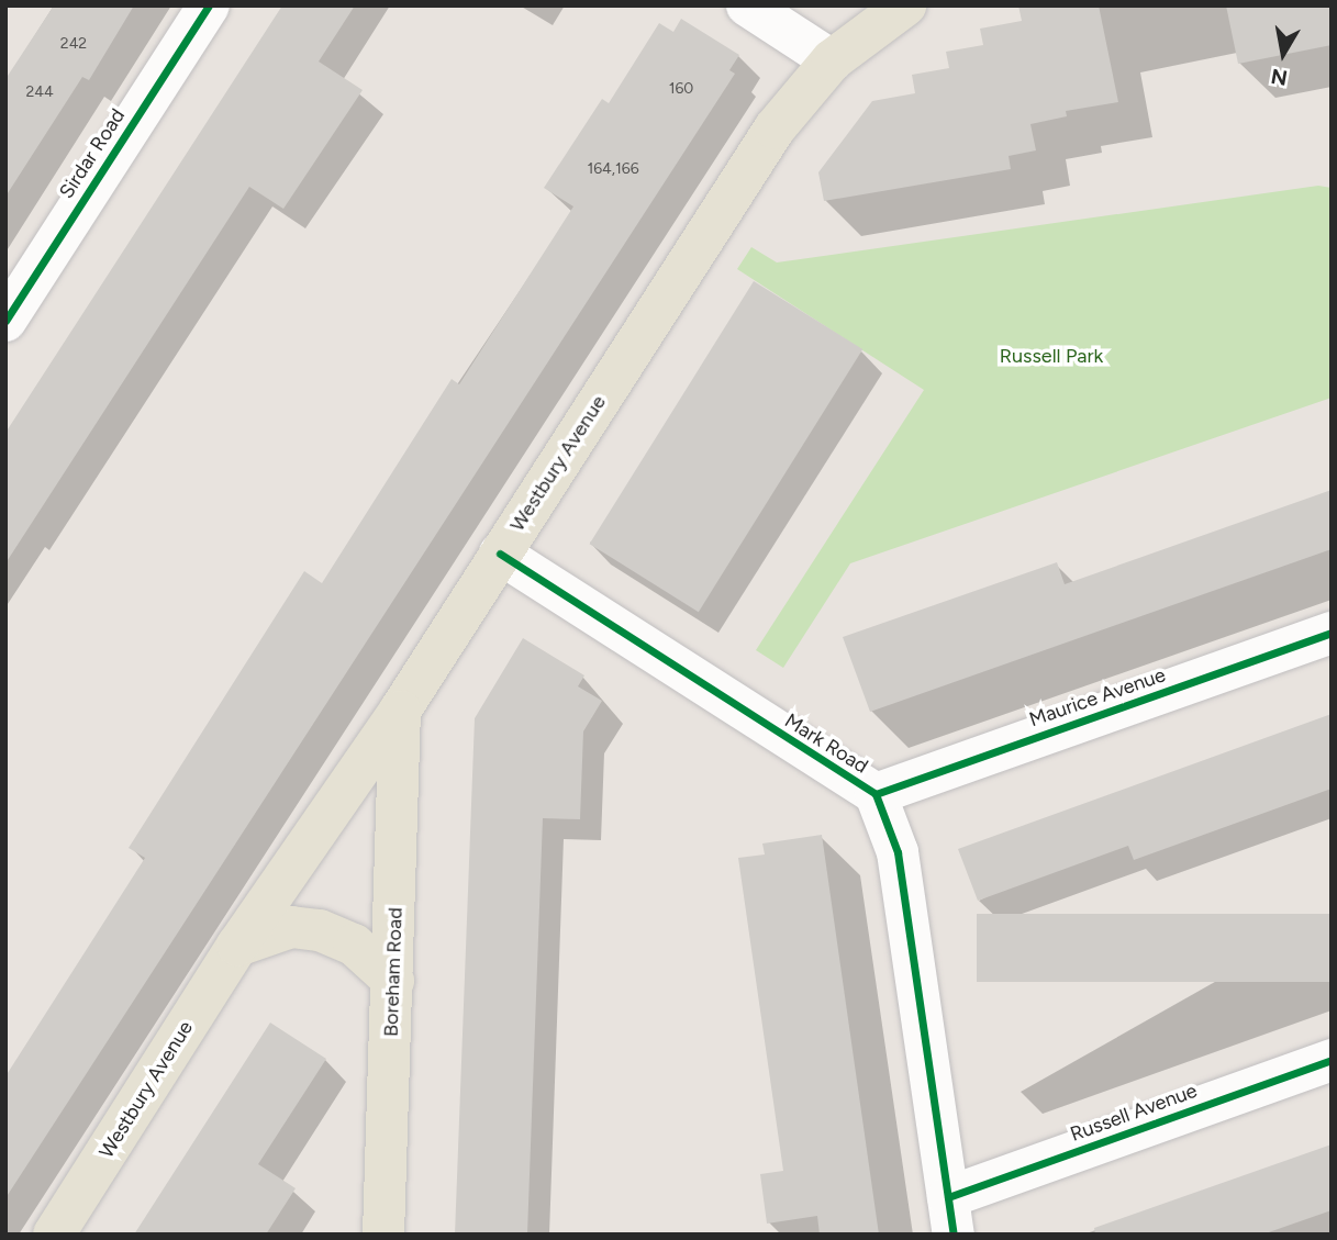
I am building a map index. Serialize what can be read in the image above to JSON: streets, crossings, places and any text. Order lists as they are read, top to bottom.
{
  "streets": {
    "main road": ["Westbury Avenue", "Boreham Road"],
    "street": [
      "Sirdar Road",
      "Maurice Avenue",
      "Mark Road",
      "Russell Avenue"
    ]
  },
  "crossings": [
    ["Westbury Avenue", "Mark Road"],
    ["Westbury Avenue", "Boreham Road"],
    ["Maurice Avenue", "Mark Road"],
    ["Mark Road", "Russell Avenue"]
  ],
  "parks": ["Russell Park"],
  "house_numbers": [
    "242",
    "160",
    "244",
    "164,166"
  ],
  "north": "bottom"
}
